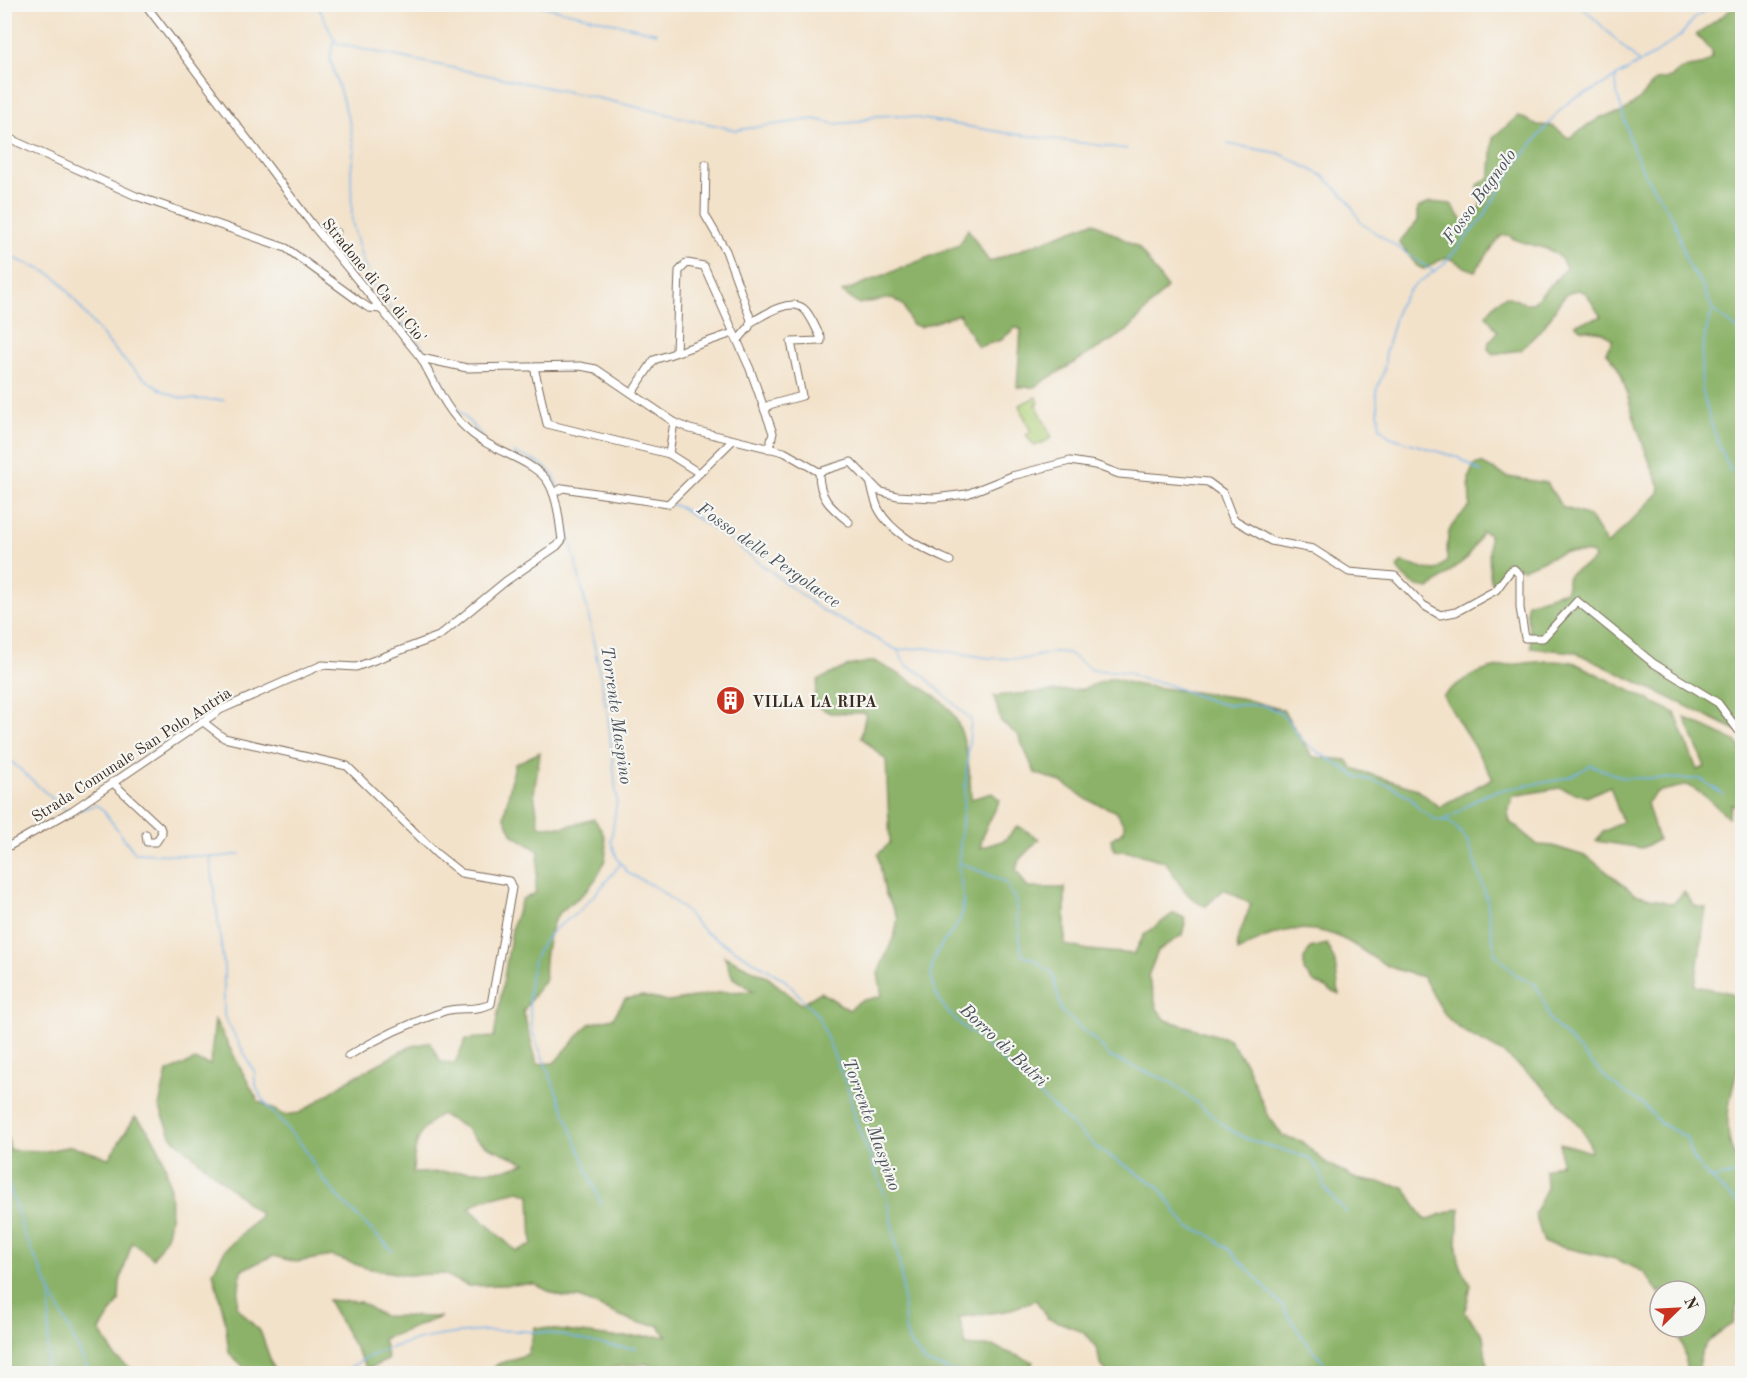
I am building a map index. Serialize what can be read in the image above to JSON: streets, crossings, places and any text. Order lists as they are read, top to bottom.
{
  "streets": {
    "street": ["Stradone di Ca' di Cio'", "Strada Comunale San Polo Antria"]
  },
  "crossings": [
    ["Stradone di Ca' di Cio'", "Strada Comunale San Polo Antria"]
  ],
  "water": [
    "Fosso Bagnolo",
    "Fosso delle Pergolacce",
    "Torrente Maspino",
    "Borro di Butri"
  ],
  "places": {
    "building": ["VILLA LA RIPA"]
  },
  "north": "top right"
}
